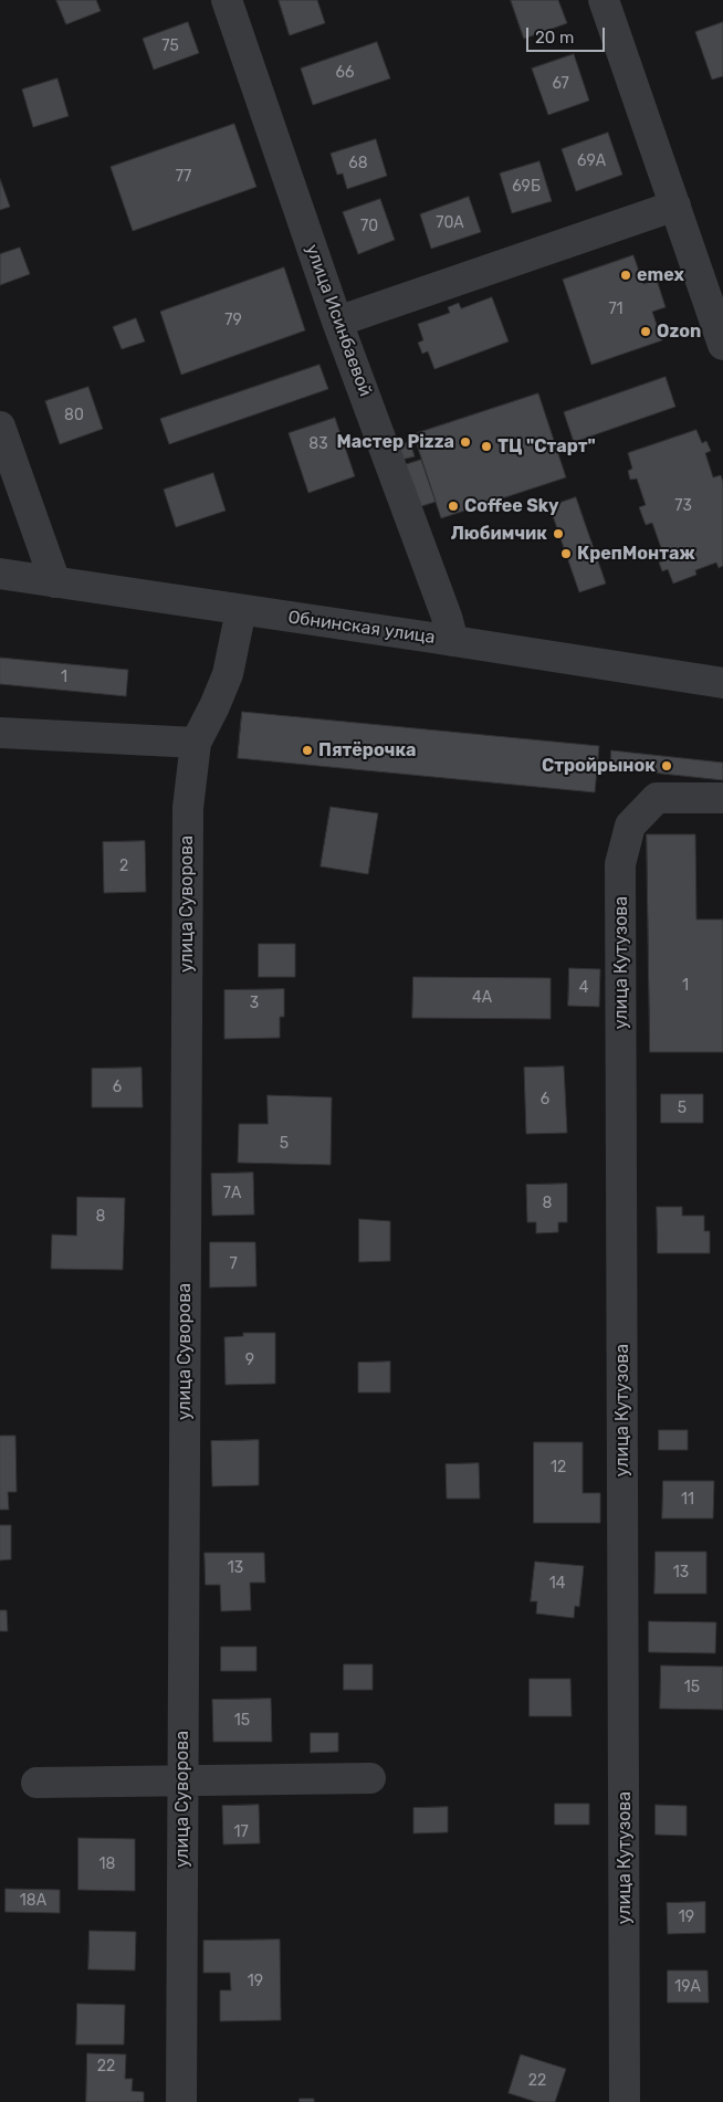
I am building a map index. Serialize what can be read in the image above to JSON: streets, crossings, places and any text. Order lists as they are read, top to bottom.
{
  "streets": {
    "street": [
      "улица Исинбаевой",
      "Обнинская улица",
      "улица Суворова",
      "улица Кутузова"
    ]
  },
  "crossings": [
    ["улица Исинбаевой", "Обнинская улица"],
    ["Обнинская улица", "улица Суворова"]
  ],
  "places": [
    "emex",
    "Ozon",
    "Мастер Pizza",
    "ТЦ \"Старт\"",
    "Coffee Sky",
    "Любимчик",
    "КрепМонтаж",
    "Пятёрочка",
    "Стройрынок"
  ],
  "house_numbers": [
    "75",
    "66",
    "67",
    "69А",
    "68",
    "77",
    "69Б",
    "70А",
    "70",
    "71",
    "79",
    "80",
    "83",
    "73",
    "1",
    "2",
    "1",
    "4",
    "4А",
    "3",
    "6",
    "6",
    "5",
    "5",
    "7А",
    "8",
    "8",
    "7",
    "9",
    "12",
    "11",
    "13",
    "13",
    "14",
    "15",
    "15",
    "17",
    "18",
    "18А",
    "19",
    "19",
    "19А",
    "22",
    "22"
  ],
  "scale_bar": "20 m"
}
